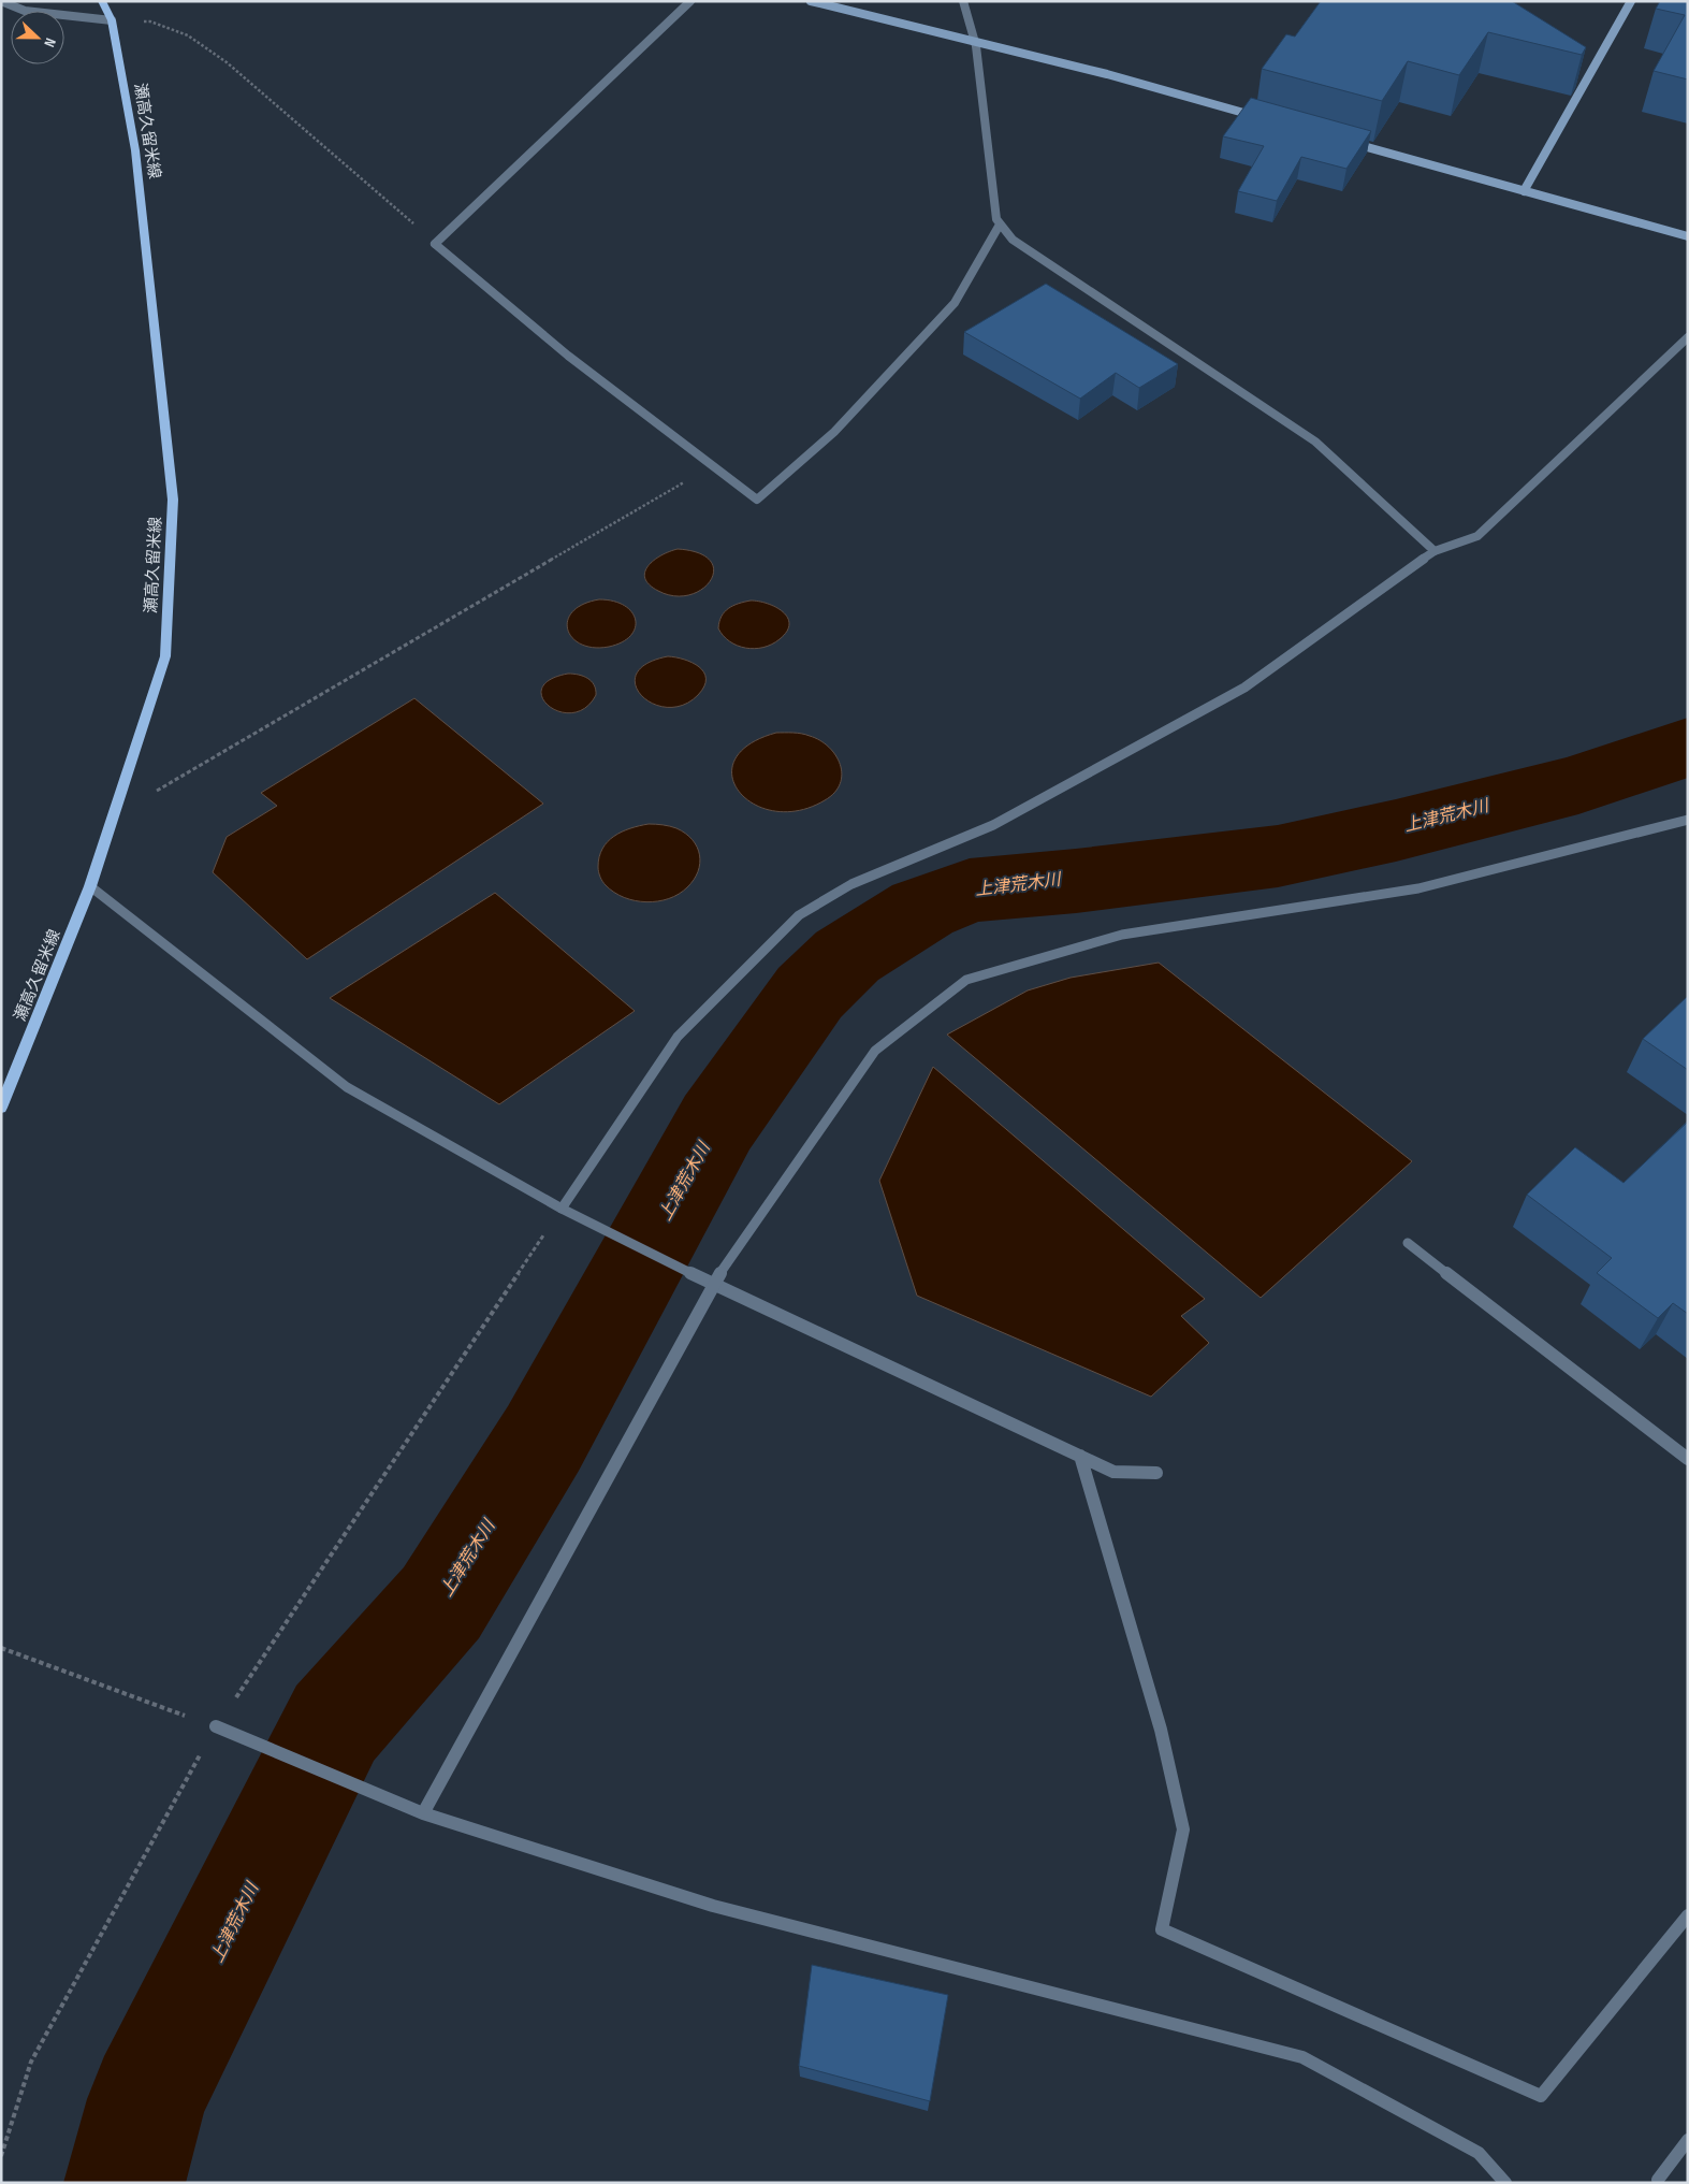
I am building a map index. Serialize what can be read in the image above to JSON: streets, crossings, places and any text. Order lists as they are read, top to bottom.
{
  "streets": {
    "main road": ["瀬高久留米線"]
  },
  "water": ["上津荒木川"],
  "north": "right"
}
